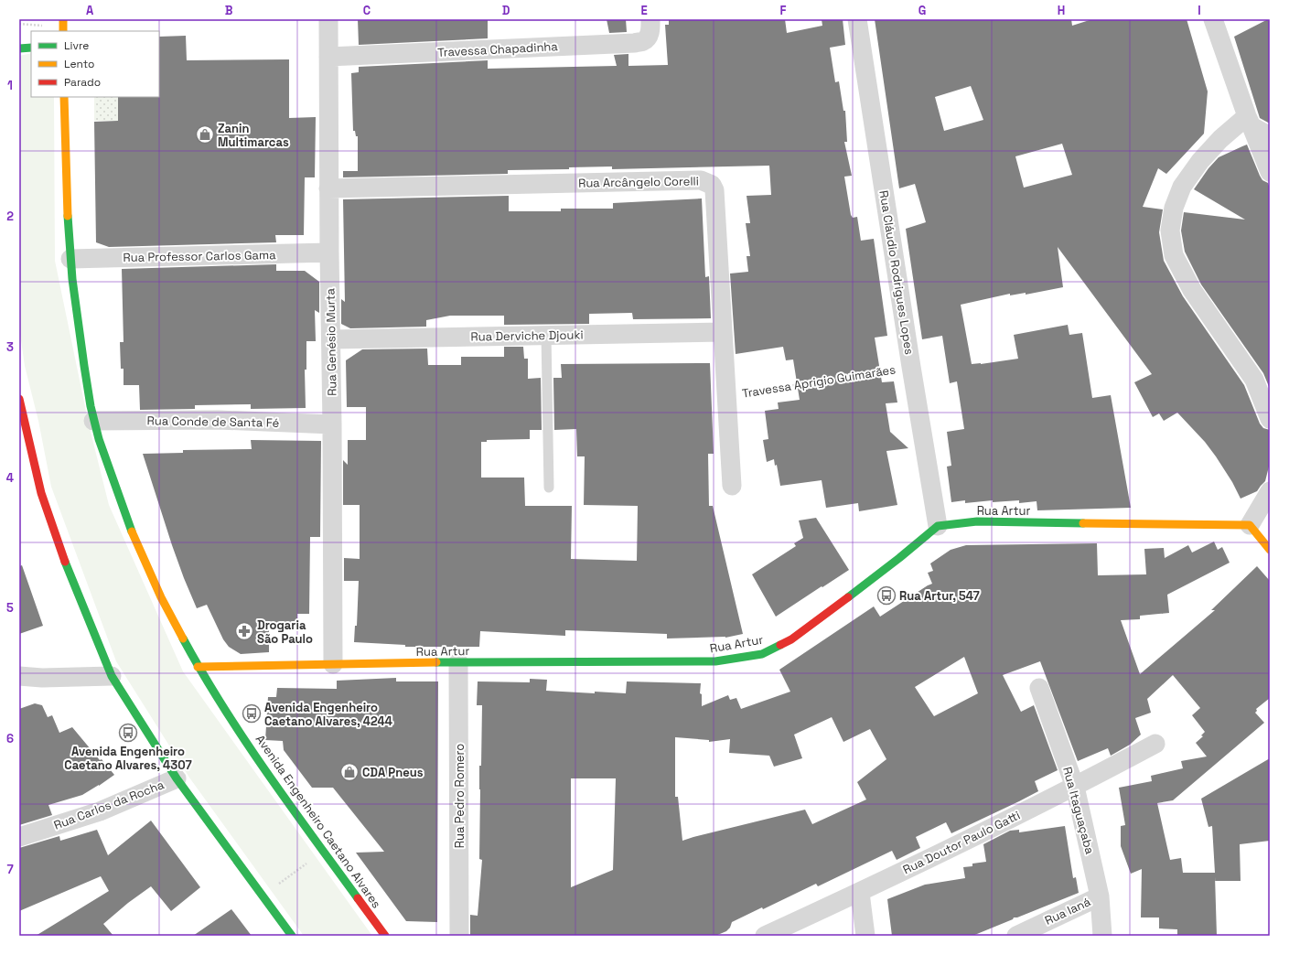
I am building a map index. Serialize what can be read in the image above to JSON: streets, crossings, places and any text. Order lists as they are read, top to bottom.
{
  "streets": {
    "main road": ["Rua Artur", "Avenida Engenheiro Caetano Alvares"],
    "street": [
      "Travessa Chapadinha",
      "Rua Arcângelo Corelli",
      "Rua Professor Carlos Gama",
      "Rua Cláudio Rodrigues Lopes",
      "Rua Derviche Djouki",
      "Rua Genésio Murta",
      "Rua Conde de Santa Fé",
      "Rua Pedro Romero",
      "Rua Carlos da Rocha",
      "Rua Itaguaçaba",
      "Rua Doutor Paulo Gatti",
      "Rua Ianá"
    ],
    "path": ["Travessa Aprigio Guimarães"]
  },
  "crossings": [
    ["Travessa Chapadinha", "Rua Genésio Murta"],
    ["Rua Arcângelo Corelli", "Rua Derviche Djouki"],
    ["Rua Arcângelo Corelli", "Rua Genésio Murta"],
    ["Rua Arcângelo Corelli", "Travessa Aprigio Guimarães"],
    ["Rua Professor Carlos Gama", "Rua Genésio Murta"],
    ["Rua Professor Carlos Gama", "Avenida Engenheiro Caetano Alvares"],
    ["Rua Cláudio Rodrigues Lopes", "Travessa Aprigio Guimarães"],
    ["Rua Cláudio Rodrigues Lopes", "Rua Artur"],
    ["Rua Derviche Djouki", "Rua Genésio Murta"],
    ["Rua Genésio Murta", "Rua Conde de Santa Fé"],
    ["Rua Genésio Murta", "Rua Artur"],
    ["Rua Conde de Santa Fé", "Avenida Engenheiro Caetano Alvares"],
    ["Rua Artur", "Rua Pedro Romero"],
    ["Rua Artur", "Avenida Engenheiro Caetano Alvares"],
    ["Rua Itaguaçaba", "Rua Doutor Paulo Gatti"],
    ["Rua Itaguaçaba", "Rua Ianá"]
  ],
  "places": {
    "shop": ["Zanin Multimarcas", "CDA Pneus"],
    "bus stop": ["Rua Artur, 547", "Avenida Engenheiro Caetano Alvares, 4244", "Avenida Engenheiro Caetano Alvares, 4307"],
    "pharmacy": ["Drogaria São Paulo"]
  },
  "legend": ["Livre", "Lento", "Parado"],
  "grid": {
    "columns": [
      "A",
      "B",
      "C",
      "D",
      "E",
      "F",
      "G",
      "H",
      "I"
    ],
    "rows": [
      "1",
      "2",
      "3",
      "4",
      "5",
      "6",
      "7"
    ]
  }
}
